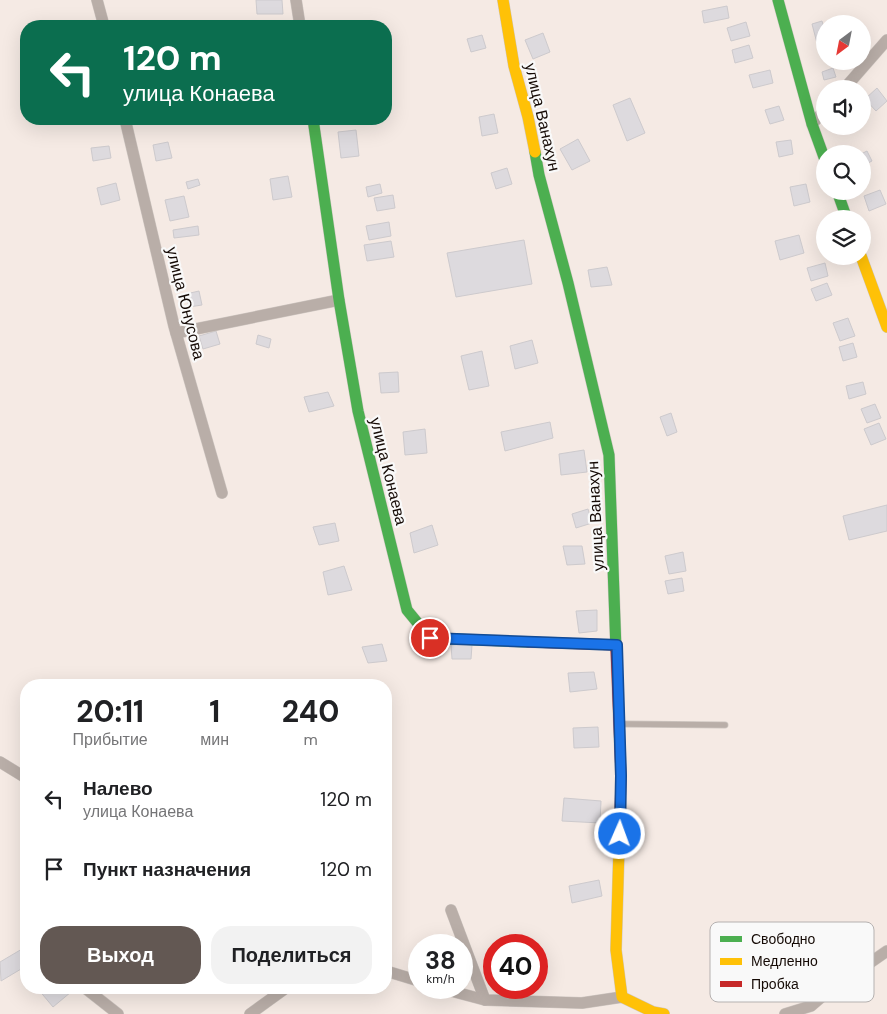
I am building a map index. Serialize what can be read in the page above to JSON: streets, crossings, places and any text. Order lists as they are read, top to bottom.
{
  "streets": {
    "street": ["улица Ванахун", "улица Юнусова", "улица Конаева"]
  },
  "crossings": [
    ["улица Ванахун", "улица Конаева"]
  ],
  "legend": ["Свободно", "Медленно", "Пробка"],
  "north": "bottom left",
  "page": {
    "turn": ["120 m", "улица Конаева"],
    "eta": [
      "20:11",
      "Прибытие",
      "1",
      "мин",
      "240",
      "m"
    ],
    "list": [
      {
        "name": "Налево",
        "note": "улица Конаева",
        "value": "120 m"
      },
      {
        "name": "Пункт назначения",
        "value": "120 m"
      }
    ],
    "buttons": ["Выход", "Поделиться"],
    "speed": "38 km/h",
    "limit": "40"
  }
}
